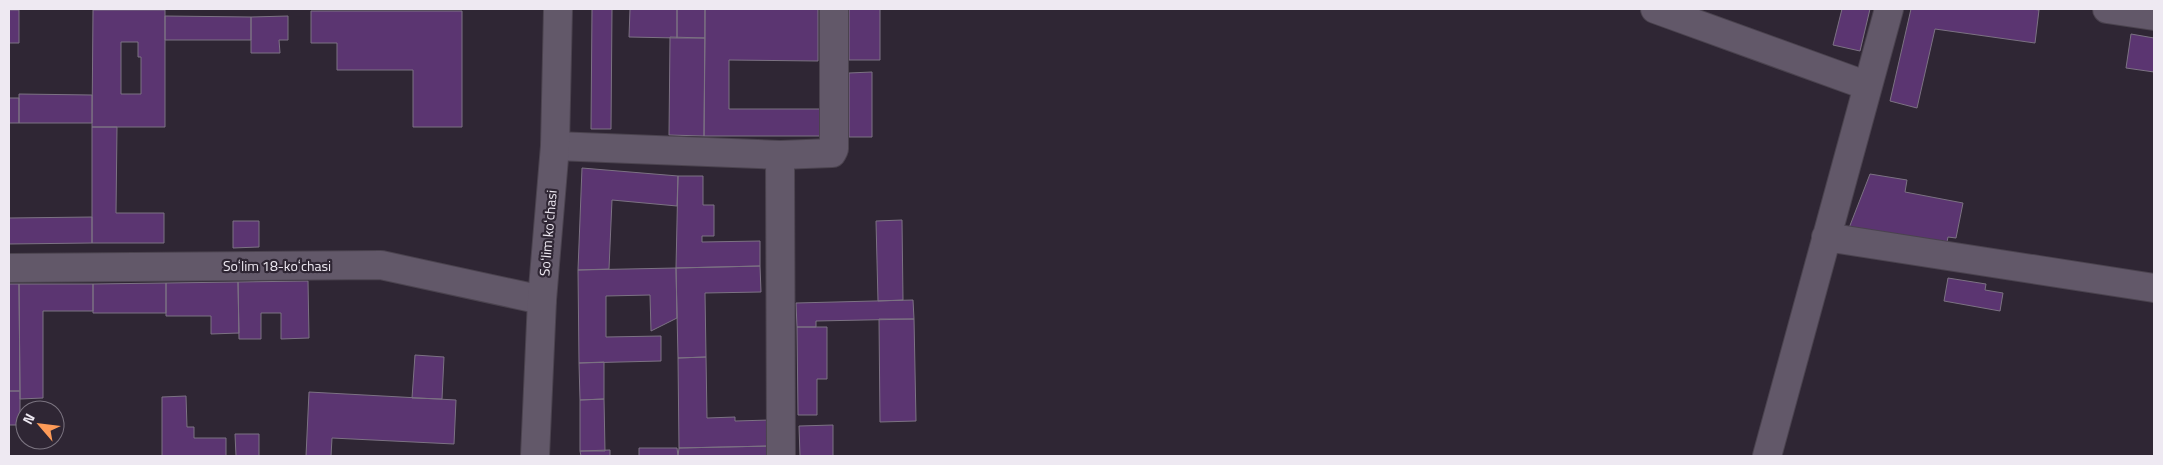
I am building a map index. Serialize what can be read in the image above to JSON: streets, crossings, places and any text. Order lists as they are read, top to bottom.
{
  "streets": {
    "street": ["Soʻlim koʻchasi", "Soʻlim 18-koʻchasi"]
  },
  "crossings": [
    ["Soʻlim koʻchasi", "Soʻlim 18-koʻchasi"]
  ],
  "north": "top left"
}
